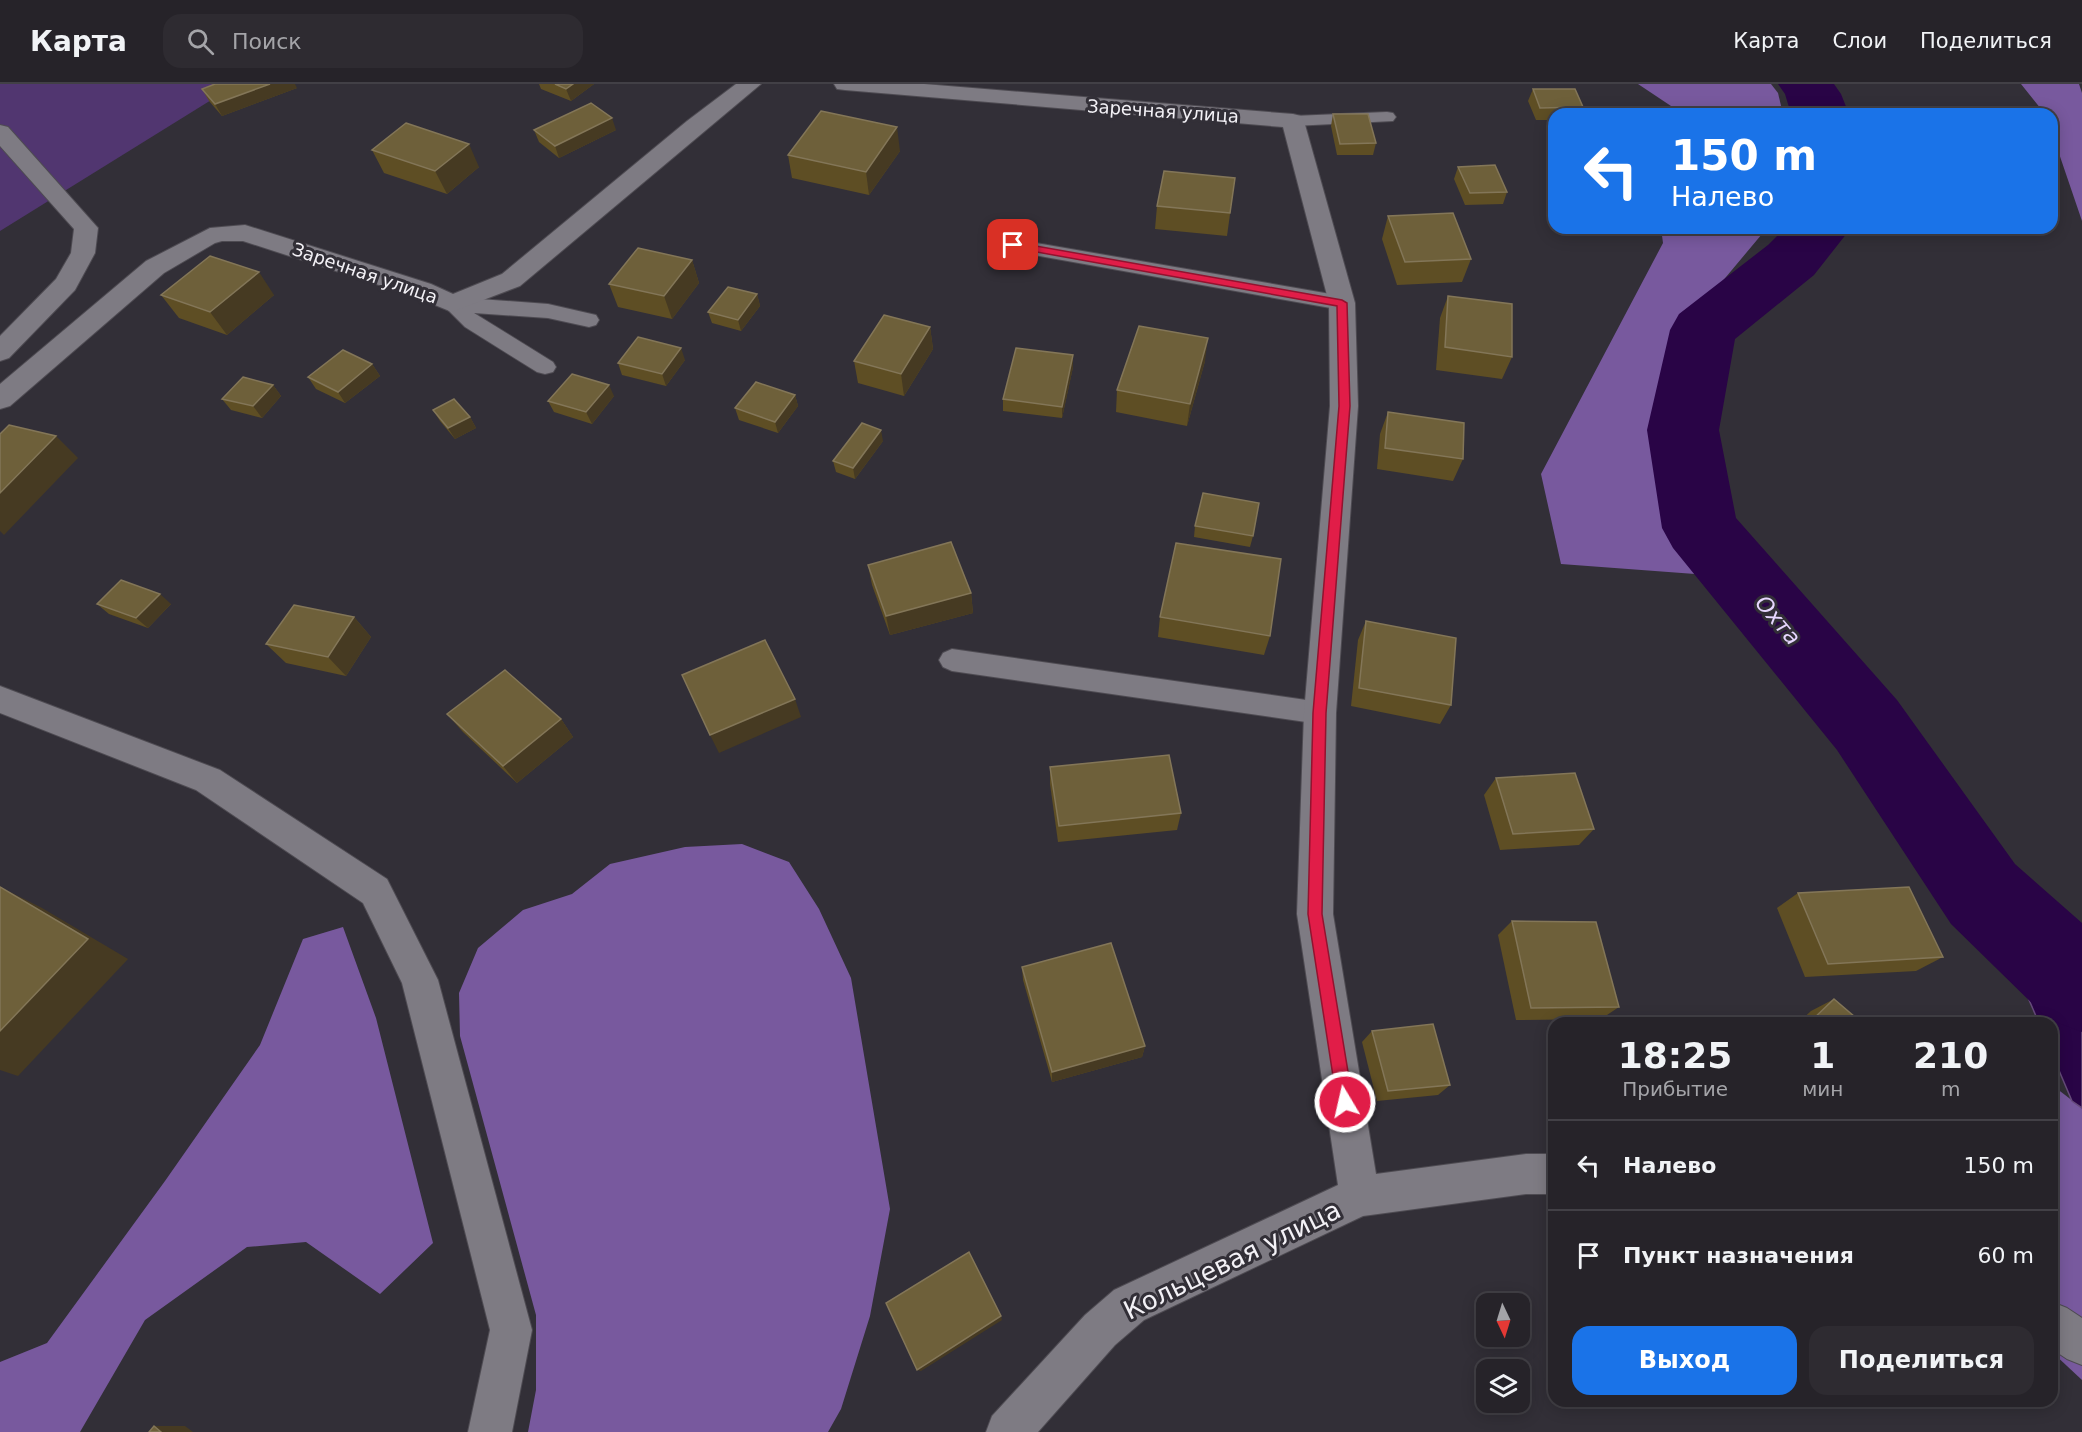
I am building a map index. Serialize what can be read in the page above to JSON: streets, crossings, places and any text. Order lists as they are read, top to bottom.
{
  "streets": {
    "street": ["Заречная улица", "Кольцевая улица"]
  },
  "water": ["Охта"],
  "north": "bottom",
  "page": {
    "header": "Карта",
    "search": "Поиск",
    "nav": ["Карта", "Слои", "Поделиться"],
    "turn": ["150 m", "Налево"],
    "eta": [
      "18:25",
      "Прибытие",
      "1",
      "мин",
      "210",
      "m"
    ],
    "list": [
      {
        "name": "Налево",
        "value": "150 m"
      },
      {
        "name": "Пункт назначения",
        "value": "60 m"
      }
    ],
    "buttons": ["Выход", "Поделиться"]
  }
}
